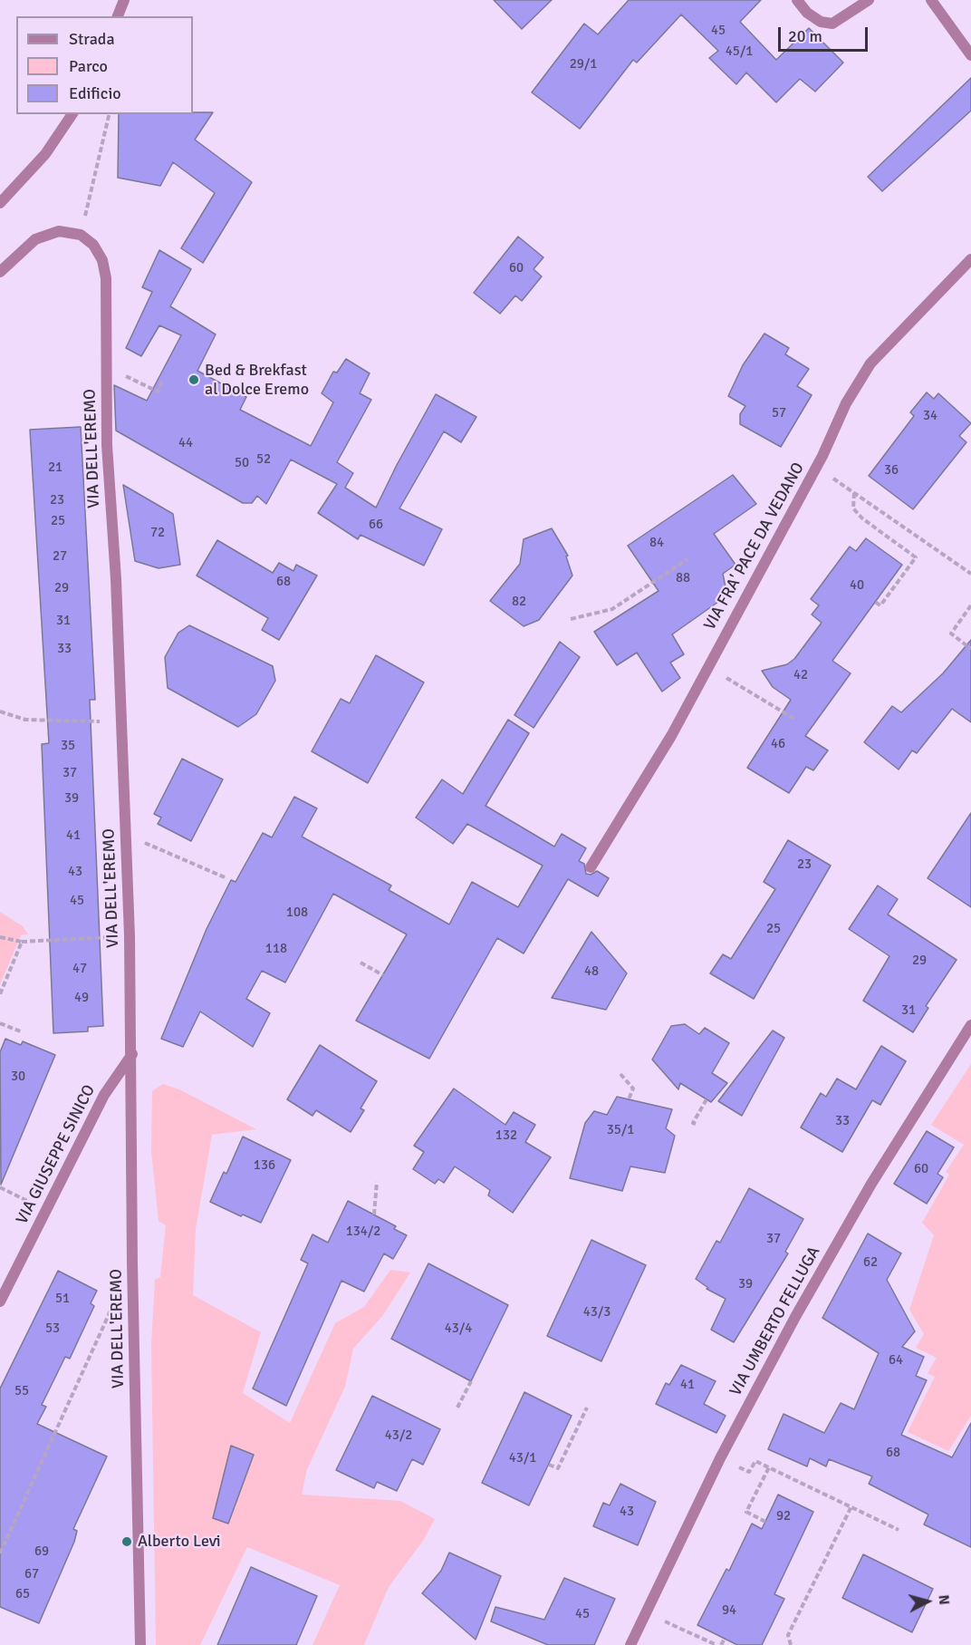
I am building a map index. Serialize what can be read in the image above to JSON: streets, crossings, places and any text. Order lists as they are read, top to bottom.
{
  "streets": {
    "street": [
      "VIA DELL'EREMO",
      "VIA FRA' PACE DA VEDANO",
      "VIA GIUSEPPE SINICO",
      "VIA UMBERTO FELLUGA"
    ]
  },
  "crossings": [
    ["VIA DELL'EREMO", "VIA GIUSEPPE SINICO"]
  ],
  "places": ["Bed & Brekfast al Dolce Eremo", "Alberto Levi"],
  "house_numbers": [
    "45",
    "45/1",
    "29/1",
    "60",
    "57",
    "34",
    "44",
    "52",
    "50",
    "21",
    "36",
    "23",
    "25",
    "66",
    "72",
    "84",
    "27",
    "88",
    "68",
    "40",
    "29",
    "82",
    "31",
    "33",
    "42",
    "46",
    "35",
    "37",
    "39",
    "41",
    "23",
    "43",
    "45",
    "108",
    "25",
    "118",
    "29",
    "47",
    "48",
    "49",
    "31",
    "30",
    "33",
    "35/1",
    "132",
    "136",
    "60",
    "134/2",
    "37",
    "62",
    "39",
    "51",
    "43/3",
    "53",
    "43/4",
    "64",
    "41",
    "55",
    "43/2",
    "68",
    "43/1",
    "43",
    "92",
    "69",
    "67",
    "65",
    "94",
    "45"
  ],
  "legend": ["Strada", "Parco", "Edificio"],
  "scale_bar": "20 m",
  "north": "right"
}
